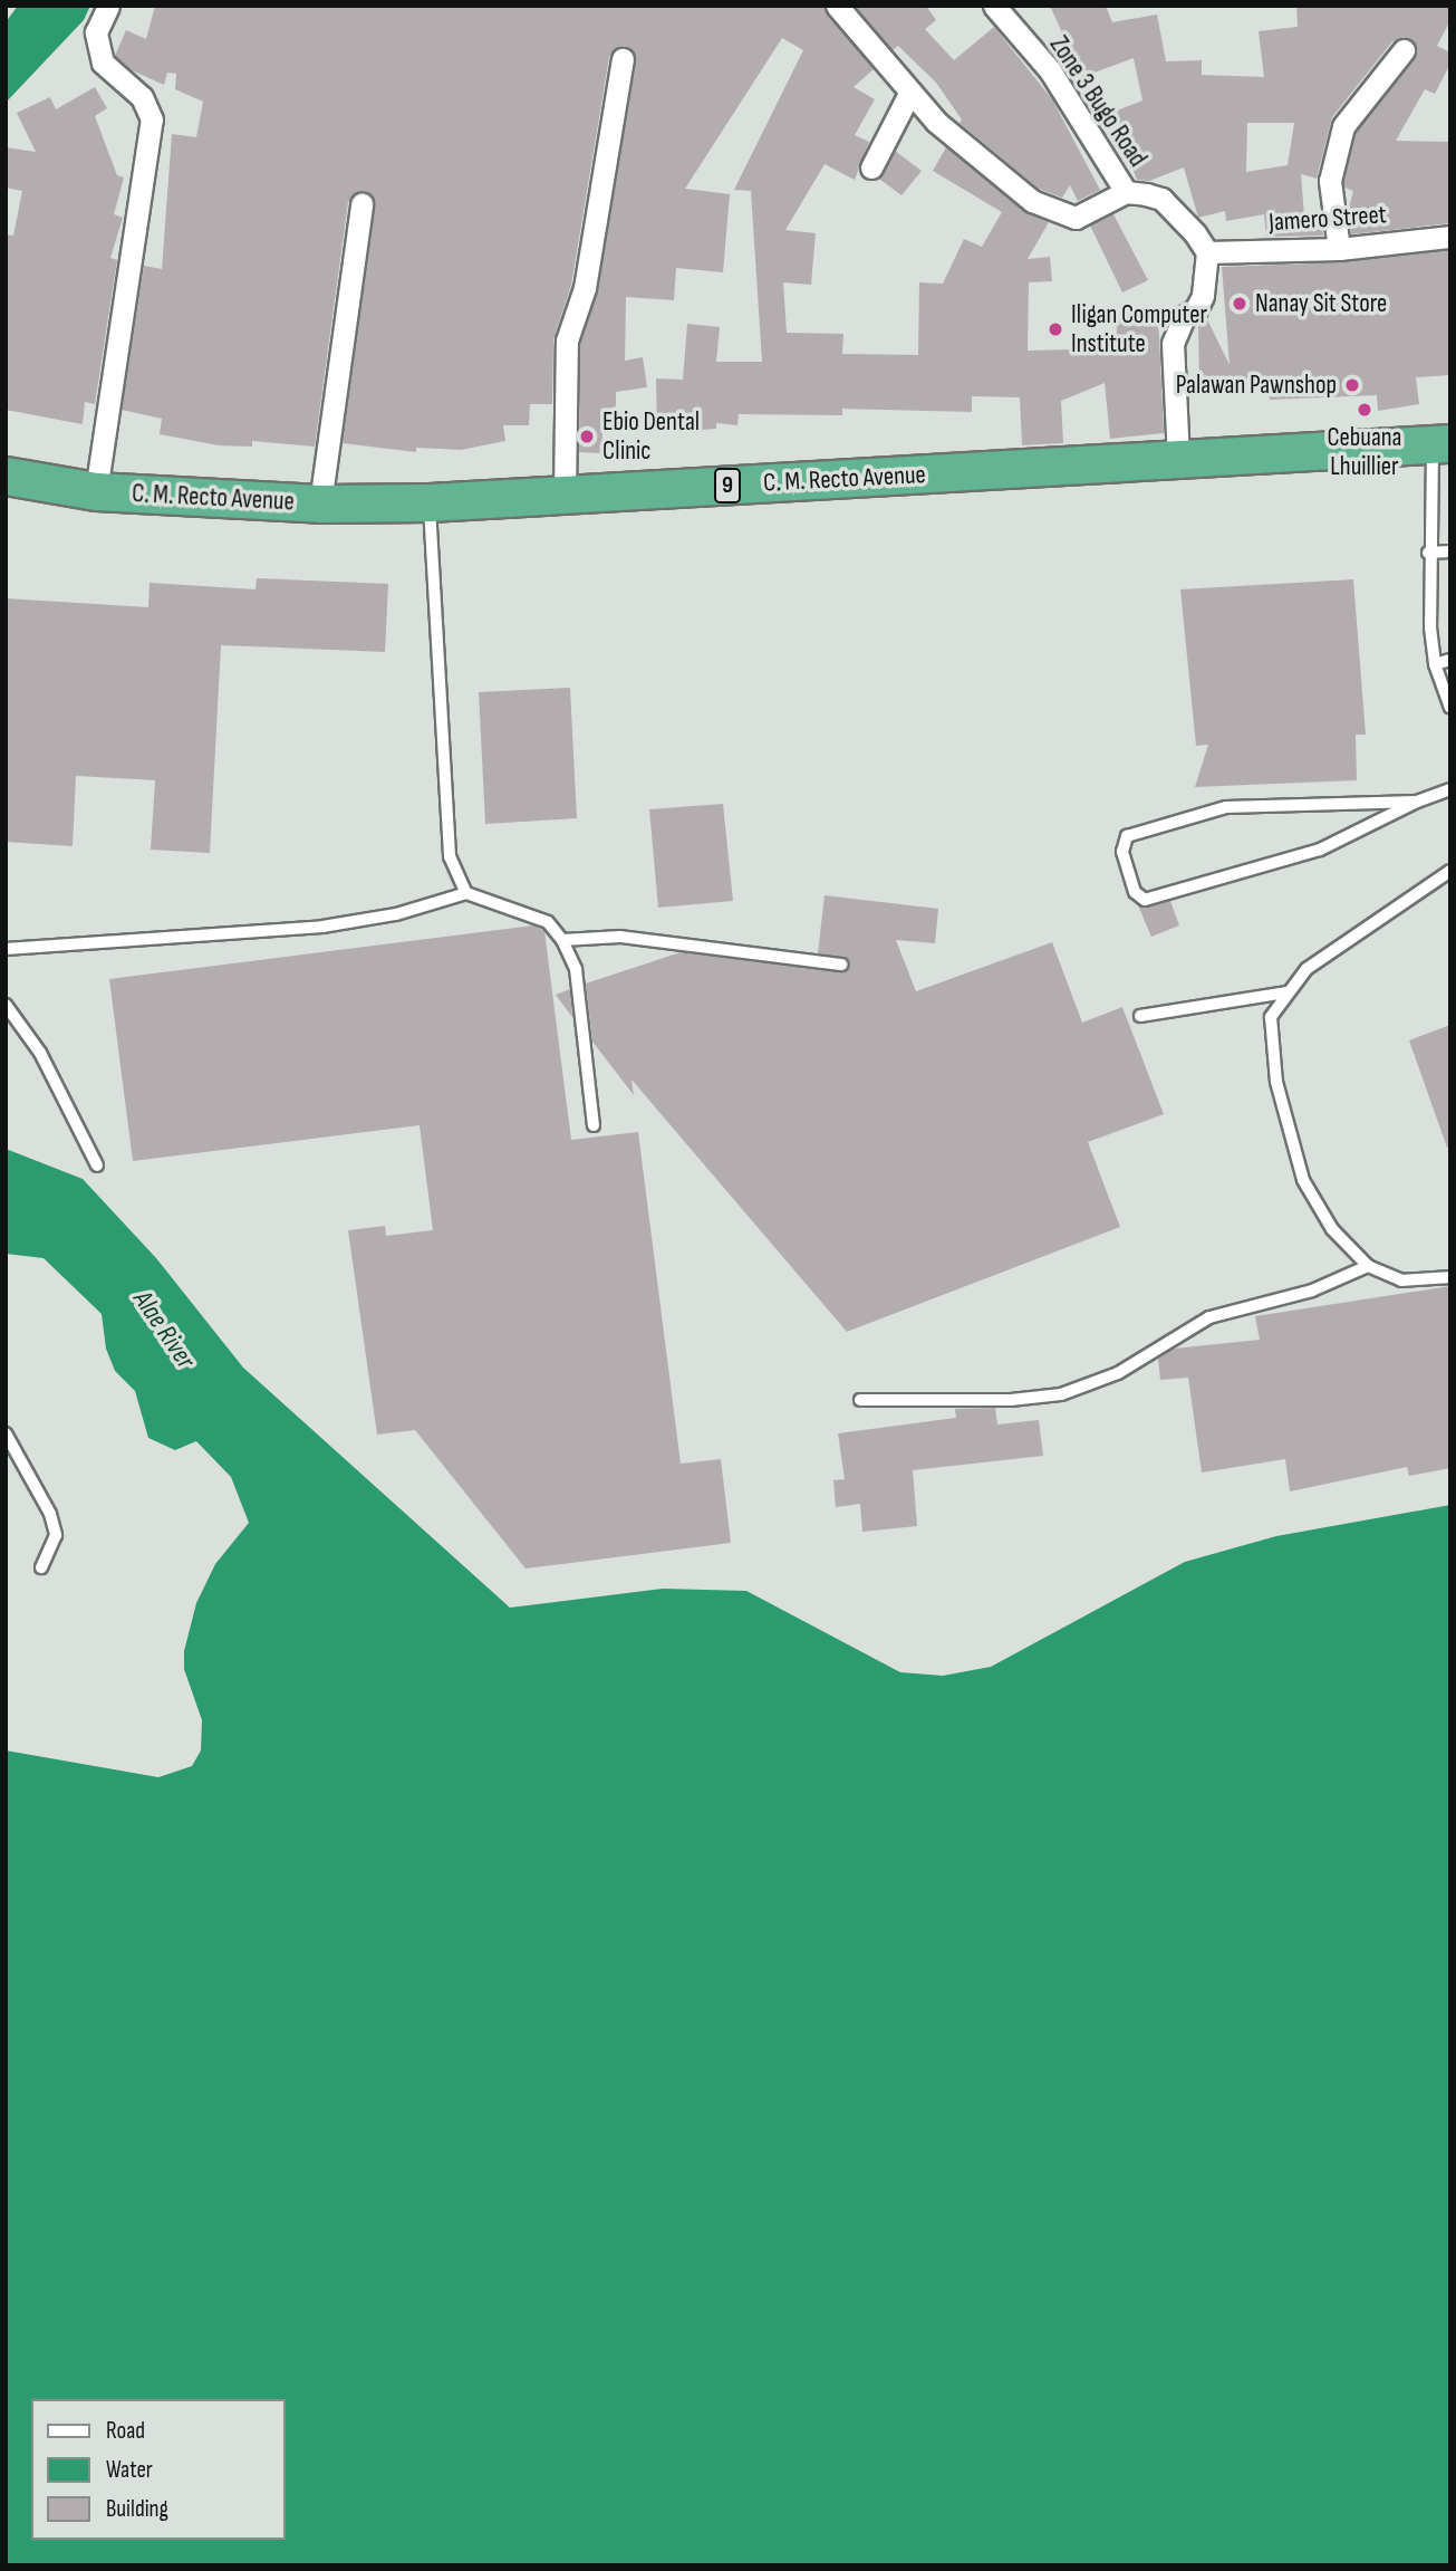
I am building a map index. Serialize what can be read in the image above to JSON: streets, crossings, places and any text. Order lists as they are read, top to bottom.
{
  "streets": {
    "highway": ["C. M. Recto Avenue", "9"],
    "street": ["Zone 3 Bugo Road", "Jamero Street"]
  },
  "water": ["Alae River"],
  "places": [
    "Nanay Sit Store",
    "Iligan Computer Institute",
    "Palawan Pawnshop",
    "Cebuana Lhuillier",
    "Ebio Dental Clinic"
  ],
  "legend": ["Road", "Water", "Building"]
}
